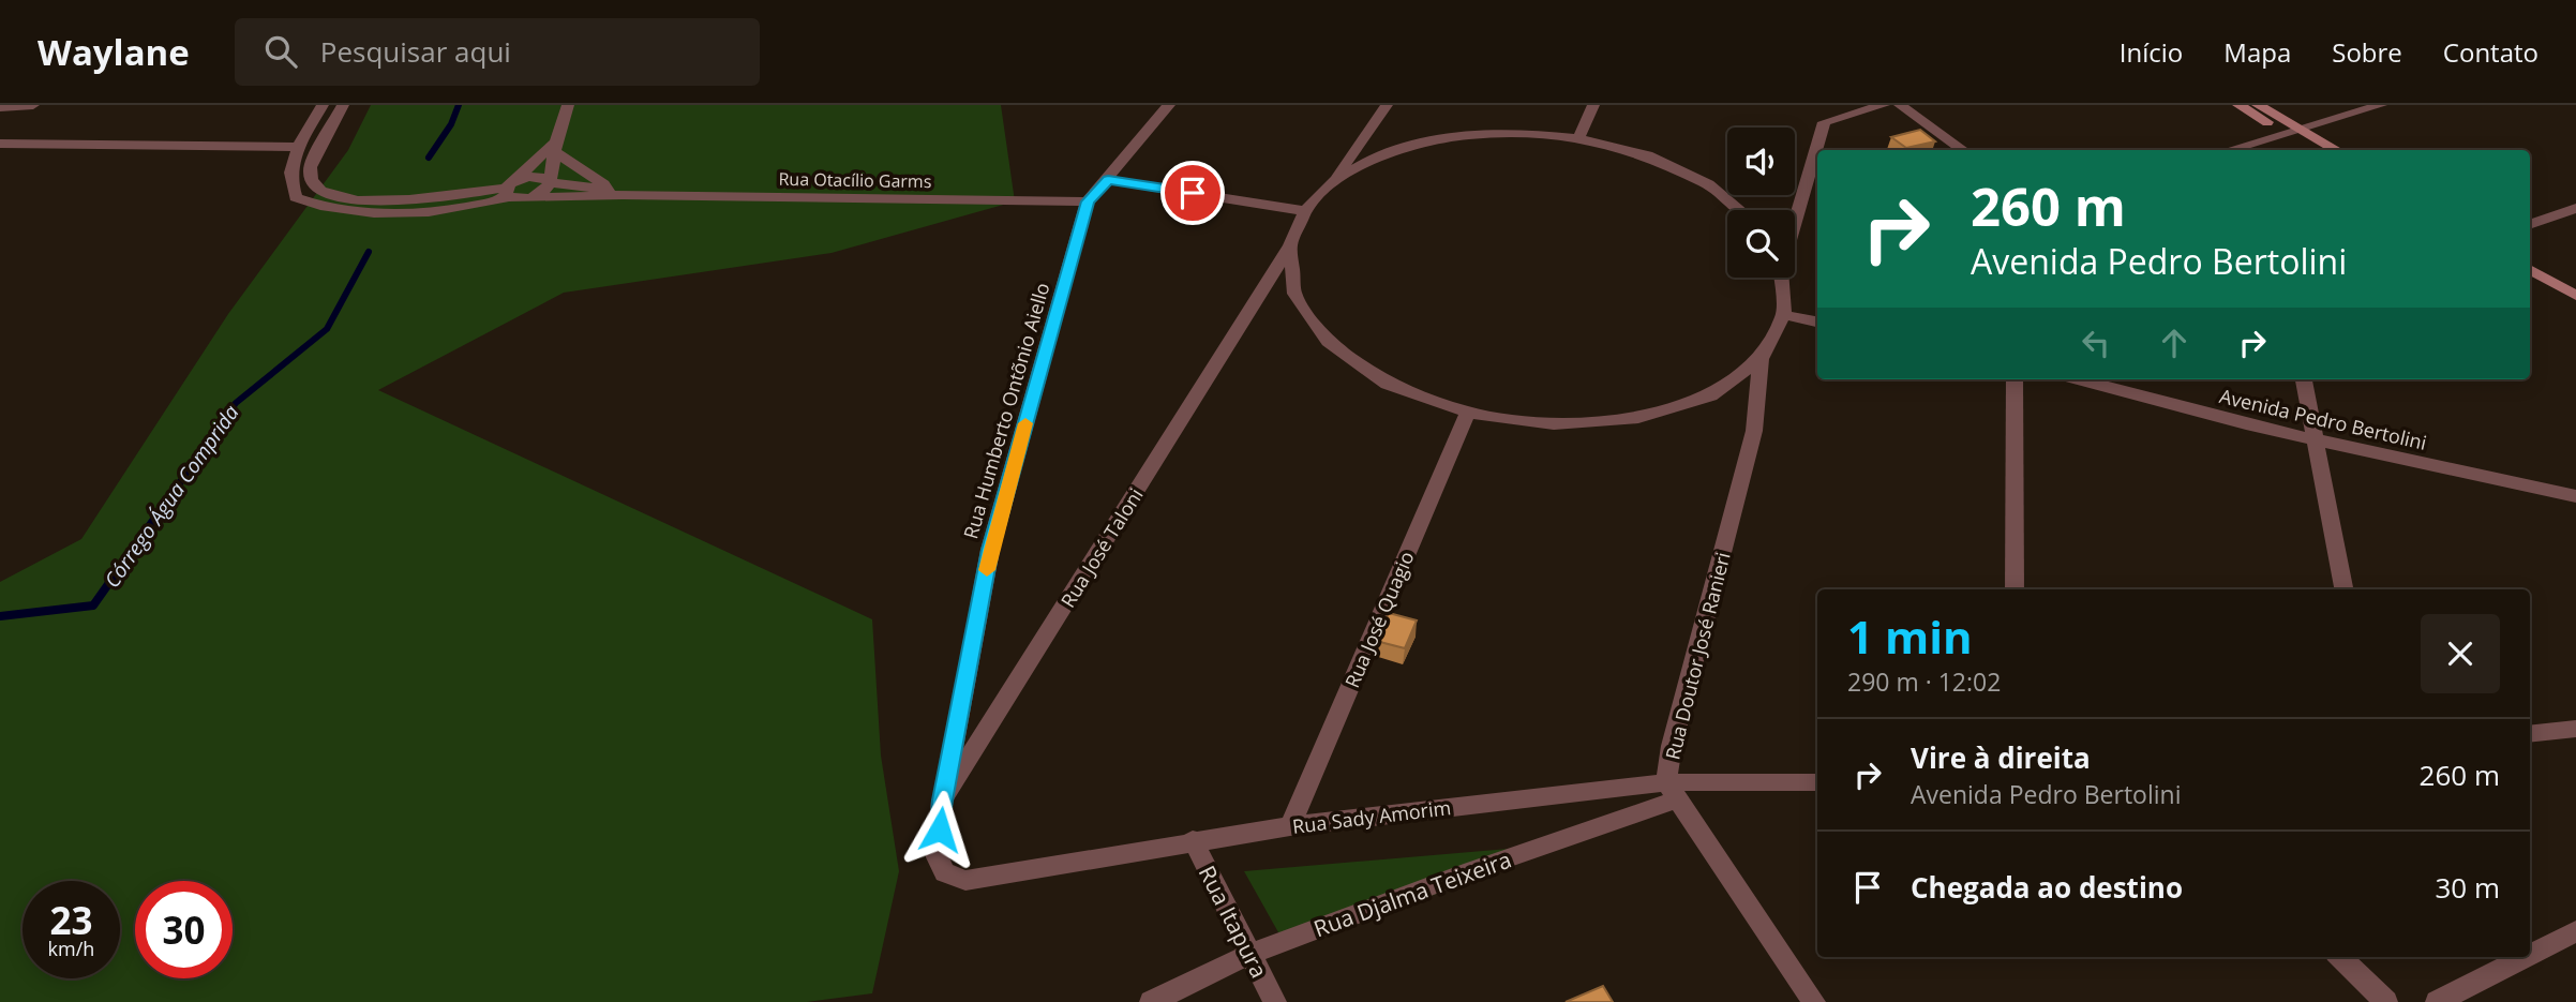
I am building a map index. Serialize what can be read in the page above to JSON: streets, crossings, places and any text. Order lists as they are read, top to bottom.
{
  "streets": {
    "street": [
      "Rua Otacílio Garms",
      "Rua Humberto Ontõnio Aiello",
      "Avenida Pedro Bertolini",
      "Rua José Taloni",
      "Rua José Quagio",
      "Rua Doutor José Ranieri",
      "Rua Sady Amorim",
      "Rua Djalma Teixeira",
      "Rua Itapura"
    ]
  },
  "crossings": [
    ["Rua Otacílio Garms", "Rua Humberto Ontõnio Aiello"],
    ["Rua Humberto Ontõnio Aiello", "Rua José Taloni"],
    ["Rua José Taloni", "Rua Sady Amorim"],
    ["Rua José Quagio", "Rua Sady Amorim"],
    ["Rua Doutor José Ranieri", "Rua Sady Amorim"],
    ["Rua Doutor José Ranieri", "Rua Djalma Teixeira"],
    ["Rua Sady Amorim", "Rua Djalma Teixeira"],
    ["Rua Sady Amorim", "Rua Itapura"],
    ["Rua Djalma Teixeira", "Rua Itapura"]
  ],
  "water": ["Córrego Água Comprida"],
  "page": {
    "header": "Waylane",
    "search": "Pesquisar aqui",
    "nav": [
      "Início",
      "Mapa",
      "Sobre",
      "Contato"
    ],
    "turn": ["260 m", "Avenida Pedro Bertolini"],
    "heading": ["1 min", "290 m · 12:02"],
    "list": [
      {
        "name": "Vire à direita",
        "note": "Avenida Pedro Bertolini",
        "value": "260 m"
      },
      {
        "name": "Chegada ao destino",
        "value": "30 m"
      }
    ],
    "speed": "23 km/h",
    "limit": "30"
  }
}
